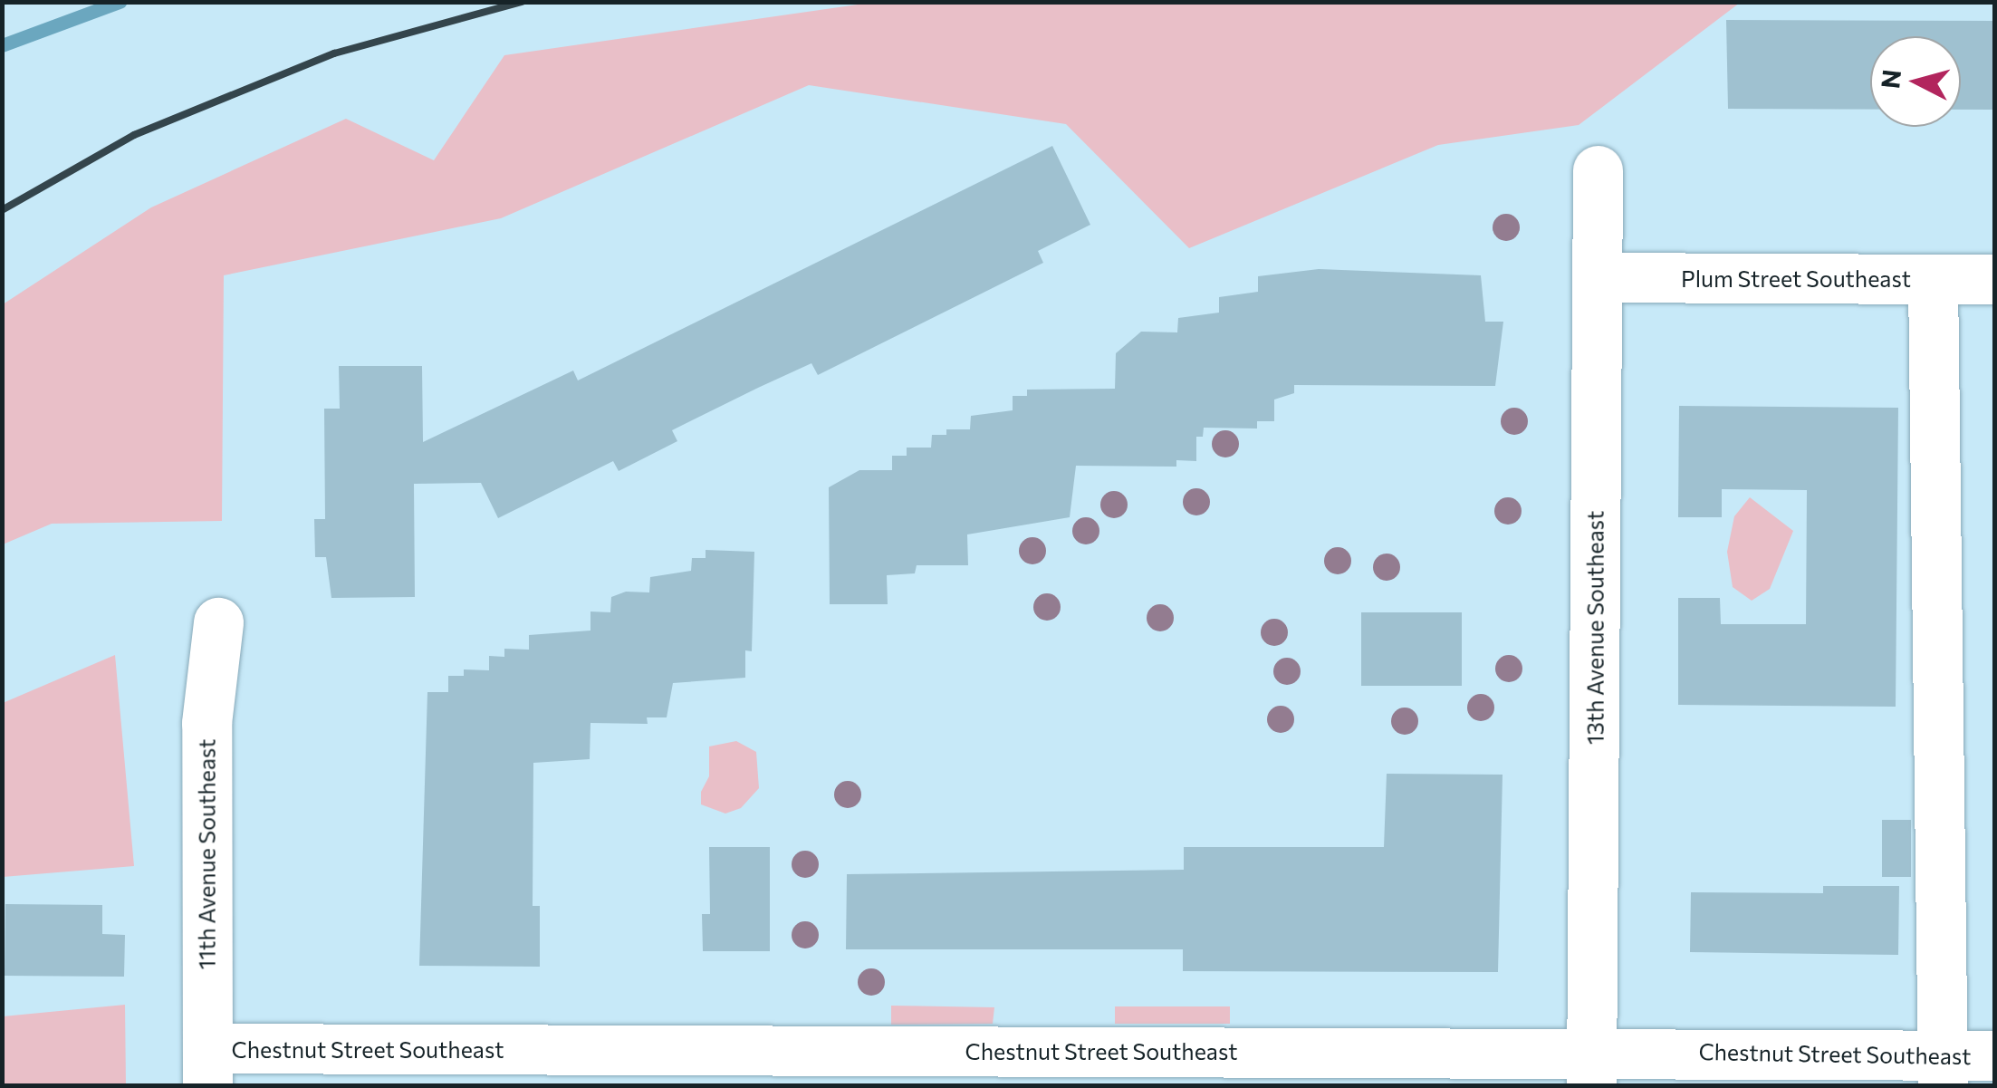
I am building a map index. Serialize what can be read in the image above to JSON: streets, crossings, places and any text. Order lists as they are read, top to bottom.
{
  "streets": {
    "street": [
      "Plum Street Southeast",
      "13th Avenue Southeast",
      "11th Avenue Southeast",
      "Chestnut Street Southeast"
    ]
  },
  "crossings": [
    ["Plum Street Southeast", "13th Avenue Southeast"],
    ["13th Avenue Southeast", "Chestnut Street Southeast"],
    ["11th Avenue Southeast", "Chestnut Street Southeast"]
  ],
  "north": "left"
}
